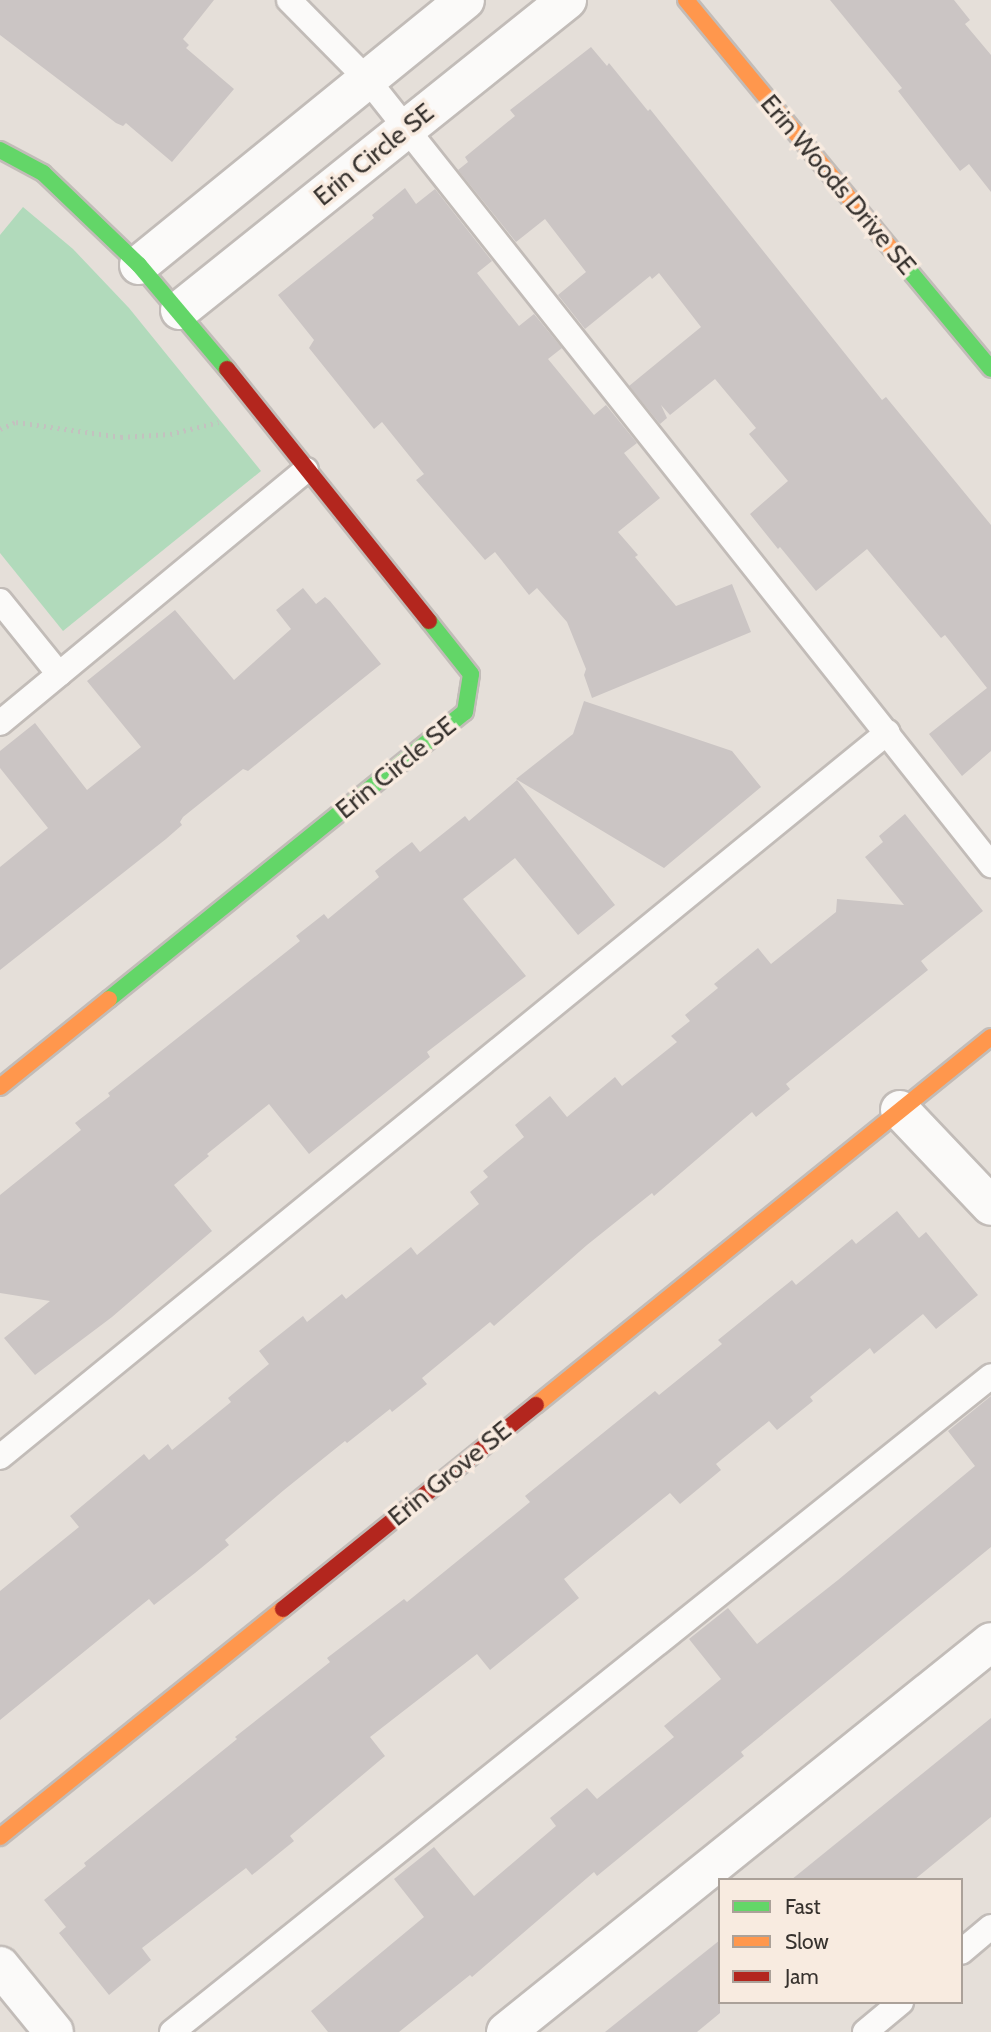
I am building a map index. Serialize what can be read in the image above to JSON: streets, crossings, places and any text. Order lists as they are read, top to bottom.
{
  "streets": {
    "street": ["Erin Circle SE", "Erin Woods Drive SE", "Erin Grove SE"]
  },
  "legend": ["Fast", "Slow", "Jam"]
}
